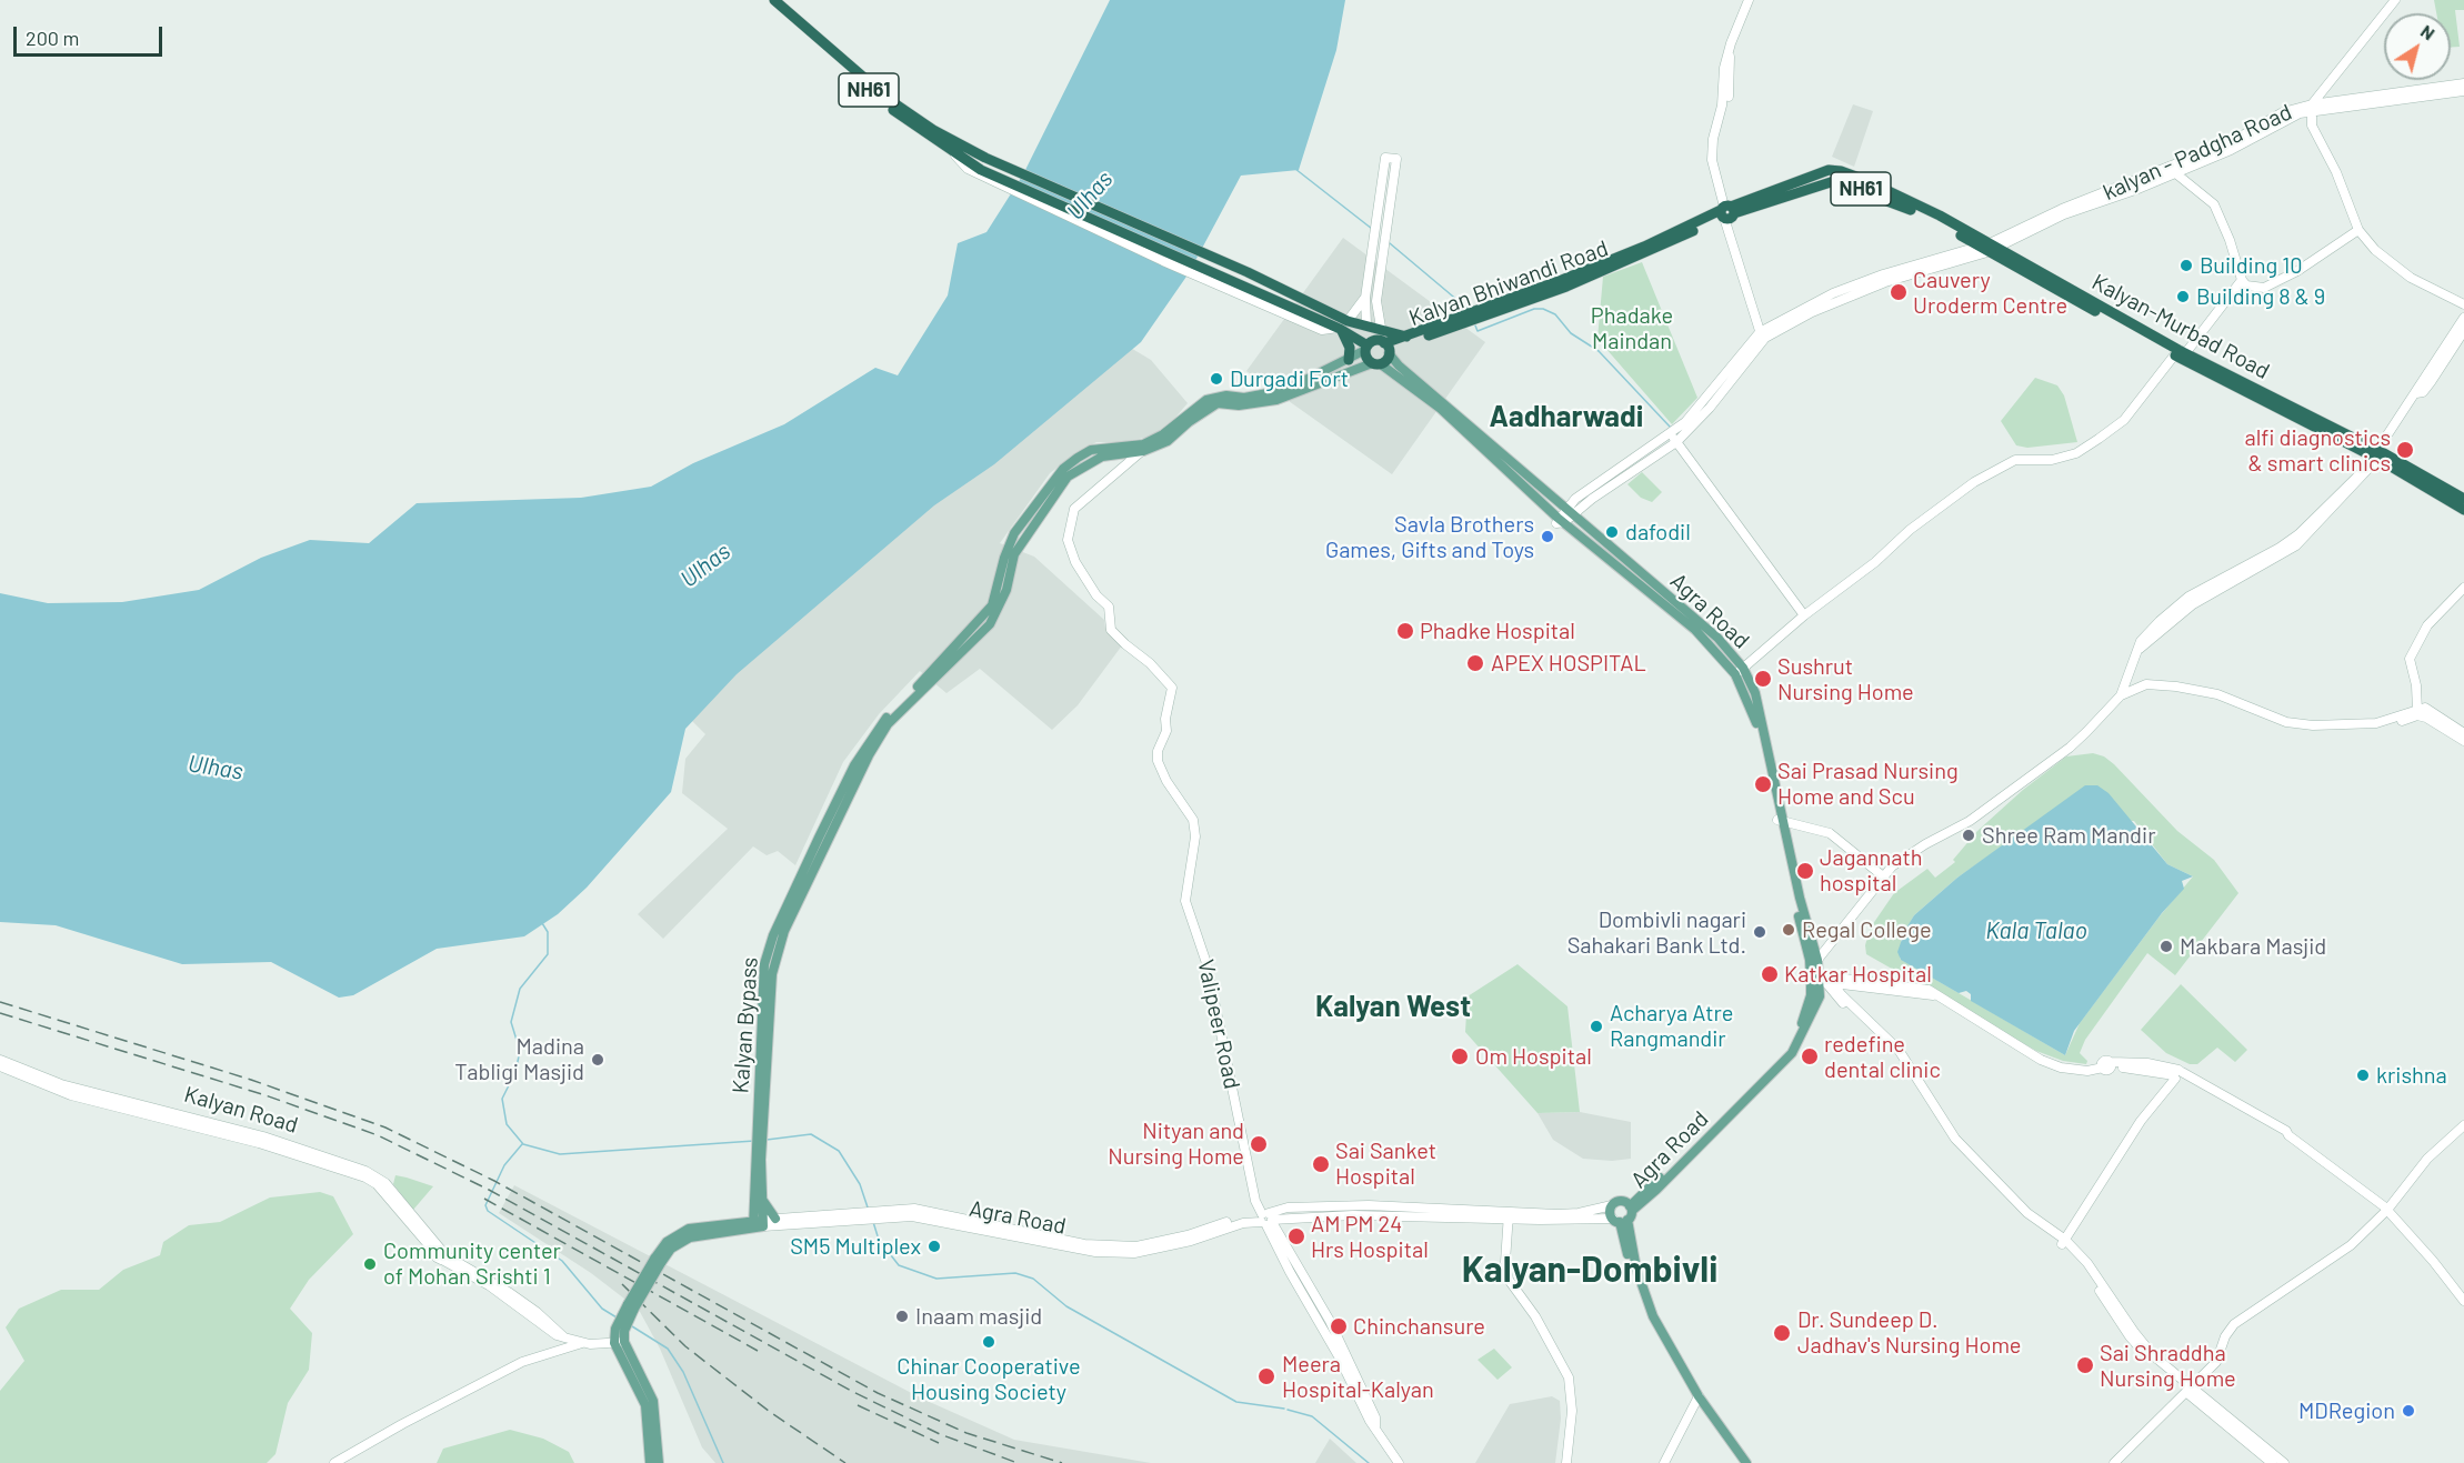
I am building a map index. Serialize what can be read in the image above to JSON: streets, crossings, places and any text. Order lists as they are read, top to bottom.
{
  "streets": {
    "highway": ["NH61", "Kalyan Bhiwandi Road", "Kalyan-Murbad Road"],
    "main road": ["Agra Road", "Kalyan Bypass"],
    "street": ["kalyan - Padgha Road", "Valipeer Road", "Kalyan Road"]
  },
  "crossings": [
    ["NH61", "kalyan - Padgha Road"],
    ["NH61", "Kalyan Bhiwandi Road"],
    ["NH61", "Kalyan-Murbad Road"],
    ["NH61", "Agra Road"],
    ["Kalyan Bhiwandi Road", "Agra Road"],
    ["Agra Road", "Valipeer Road"],
    ["Agra Road", "Kalyan Bypass"],
    ["Valipeer Road", "Kalyan Bypass"]
  ],
  "districts": ["Aadharwadi", "Kalyan West", "Kalyan-Dombivli"],
  "water": ["Ulhas", "Kala Talao"],
  "parks": ["Phadake Maindan"],
  "places": [
    "Building 10",
    "Cauvery Uroderm Centre",
    "Building 8 & 9",
    "Durgadi Fort",
    "alfi diagnostics & smart clinics",
    "dafodil",
    "Savla Brothers Games, Gifts and Toys",
    "Phadke Hospital",
    "APEX HOSPITAL",
    "Sushrut Nursing Home",
    "Sai Prasad Nursing Home and Scu",
    "Shree Ram Mandir",
    "Jagannath hospital",
    "Regal College",
    "Dombivli nagari Sahakari Bank Ltd.",
    "Makbara Masjid",
    "Katkar Hospital",
    "Acharya Atre Rangmandir",
    "Om Hospital",
    "redefine dental clinic",
    "Madina Tabligi Masjid",
    "krishna",
    "Nityan and Nursing Home",
    "Sai Sanket Hospital",
    "AM PM 24 Hrs Hospital",
    "SM5 Multiplex",
    "Community center of Mohan Srishti 1",
    "Inaam masjid",
    "Chinchansure",
    "Dr. Sundeep D. Jadhav's Nursing Home",
    "Chinar Cooperative Housing Society",
    "Sai Shraddha Nursing Home",
    "Meera Hospital-Kalyan",
    "MDRegion"
  ],
  "scale_bar": "200 m",
  "north": "top right"
}
